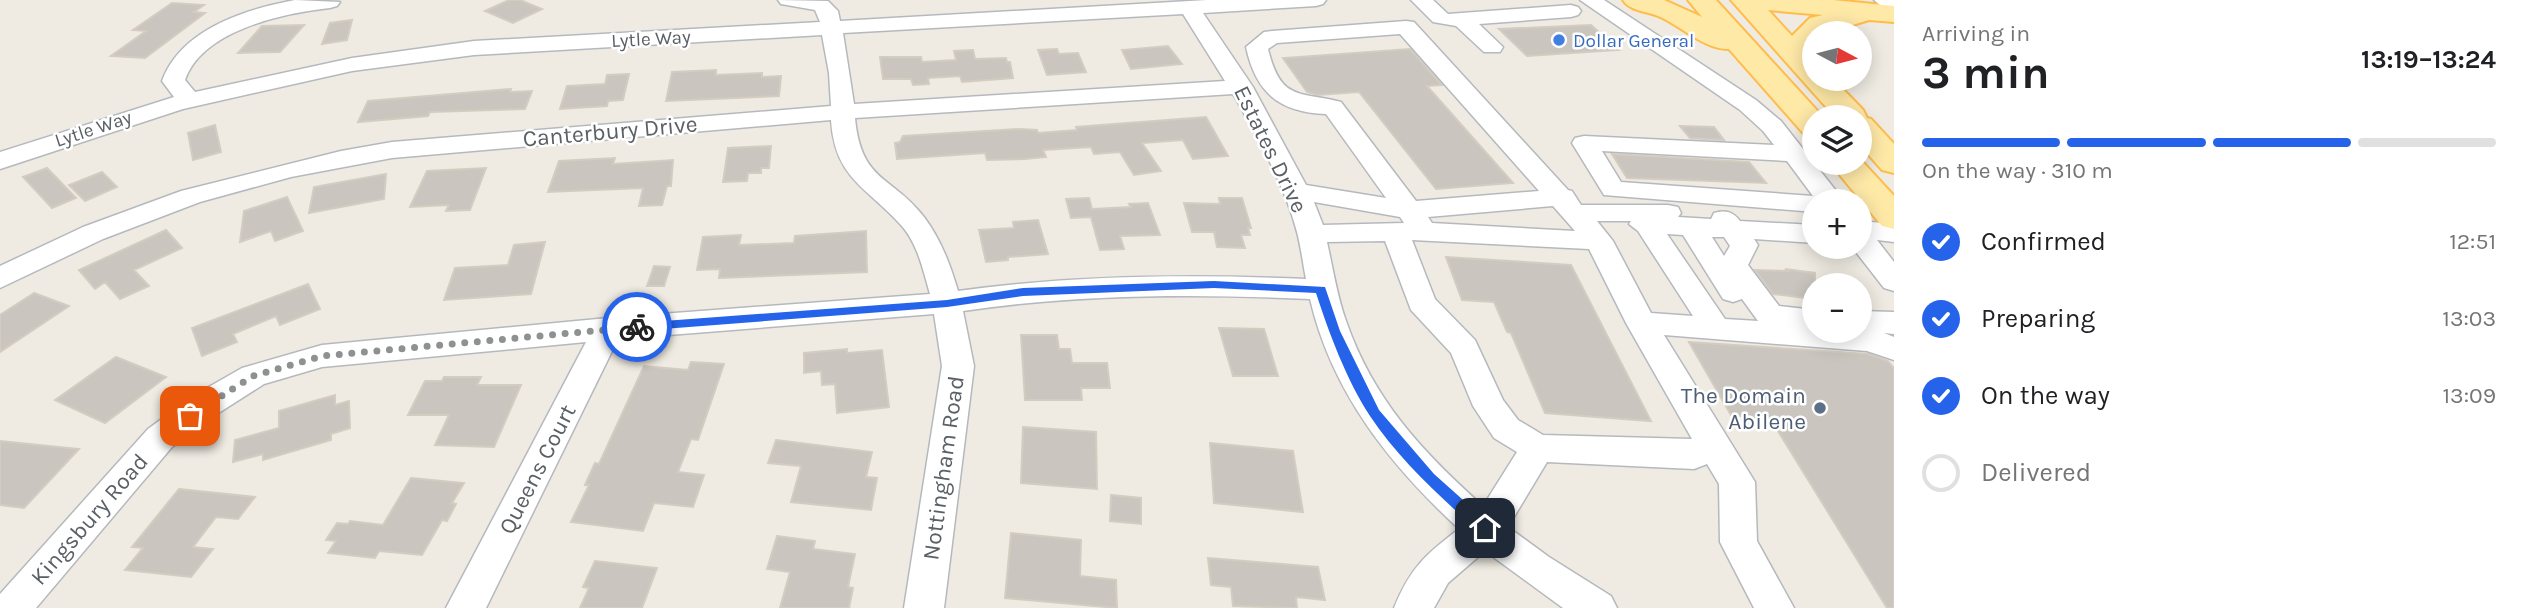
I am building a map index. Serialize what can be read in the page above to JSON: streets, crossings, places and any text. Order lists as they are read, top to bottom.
{
  "streets": {
    "street": [
      "Lytle Way",
      "Canterbury Drive",
      "Estates Drive",
      "Nottingham Road",
      "Queens Court",
      "Kingsbury Road"
    ]
  },
  "crossings": [
    ["Lytle Way", "Estates Drive"],
    ["Lytle Way", "Nottingham Road"],
    ["Canterbury Drive", "Estates Drive"],
    ["Canterbury Drive", "Nottingham Road"],
    ["Estates Drive", "Kingsbury Road"],
    ["Nottingham Road", "Kingsbury Road"],
    ["Queens Court", "Kingsbury Road"]
  ],
  "places": ["Dollar General", "The Domain Abilene"],
  "north": "right",
  "page": {
    "heading": ["3 min", "Arriving in", "13:19–13:24"],
    "map_buttons": ["+", "−"],
    "bar": "On the way · 310 m",
    "list": [
      ["Confirmed", "12:51"],
      ["Preparing", "13:03"],
      ["On the way", "13:09"],
      "Delivered"
    ]
  }
}
